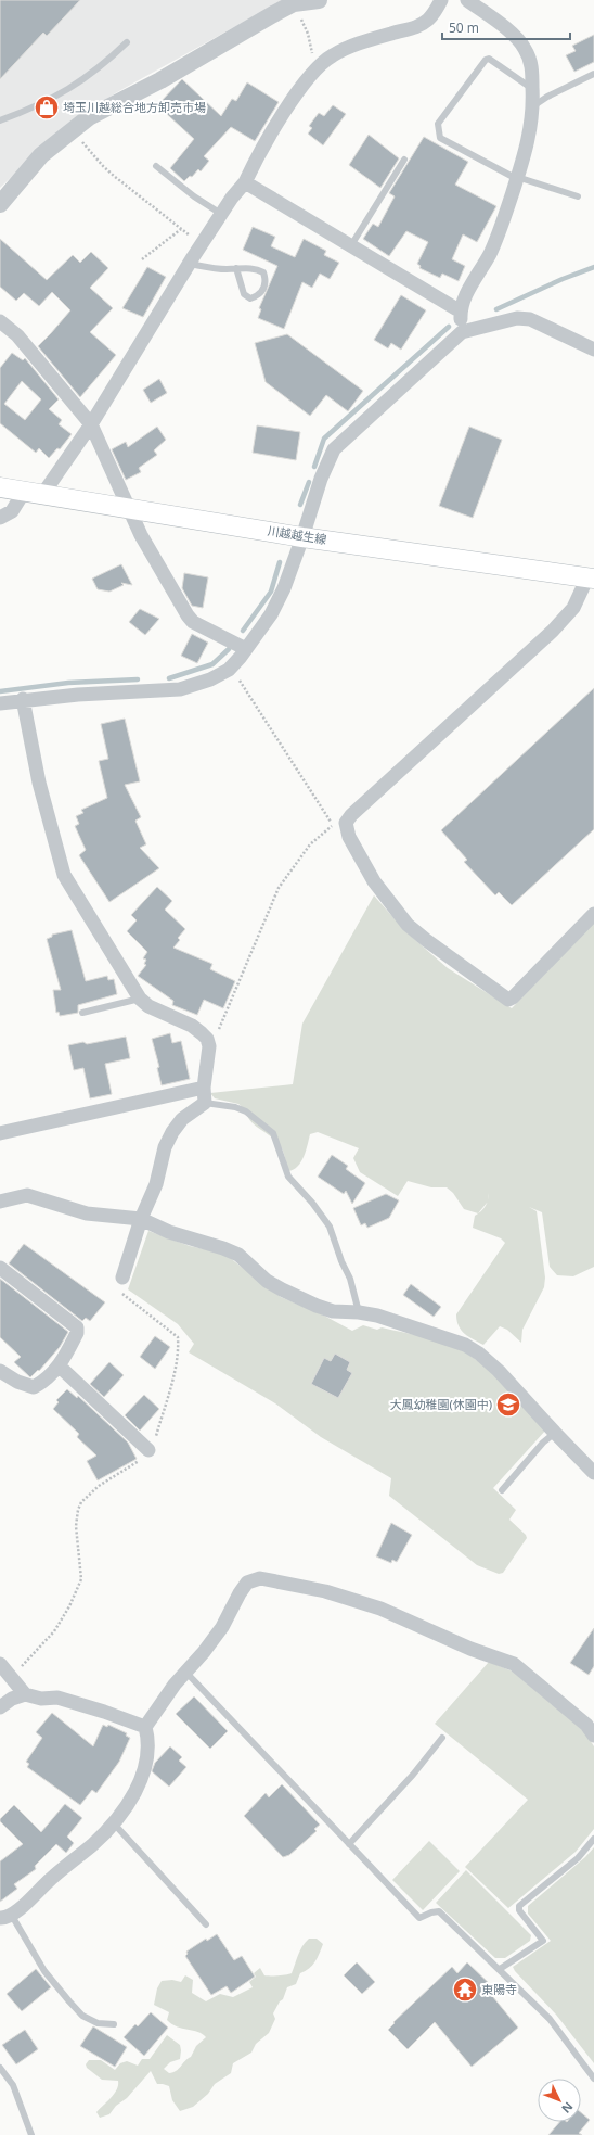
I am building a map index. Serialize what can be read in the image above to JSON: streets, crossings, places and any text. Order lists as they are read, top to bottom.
{
  "streets": {
    "main road": ["川越越生線"]
  },
  "places": {
    "shop": ["埼玉川越総合地方卸売市場"],
    "school or university": ["大鳳幼稚園(休園中)"],
    "temple": ["東陽寺"]
  },
  "scale_bar": "50 m",
  "north": "bottom right"
}
